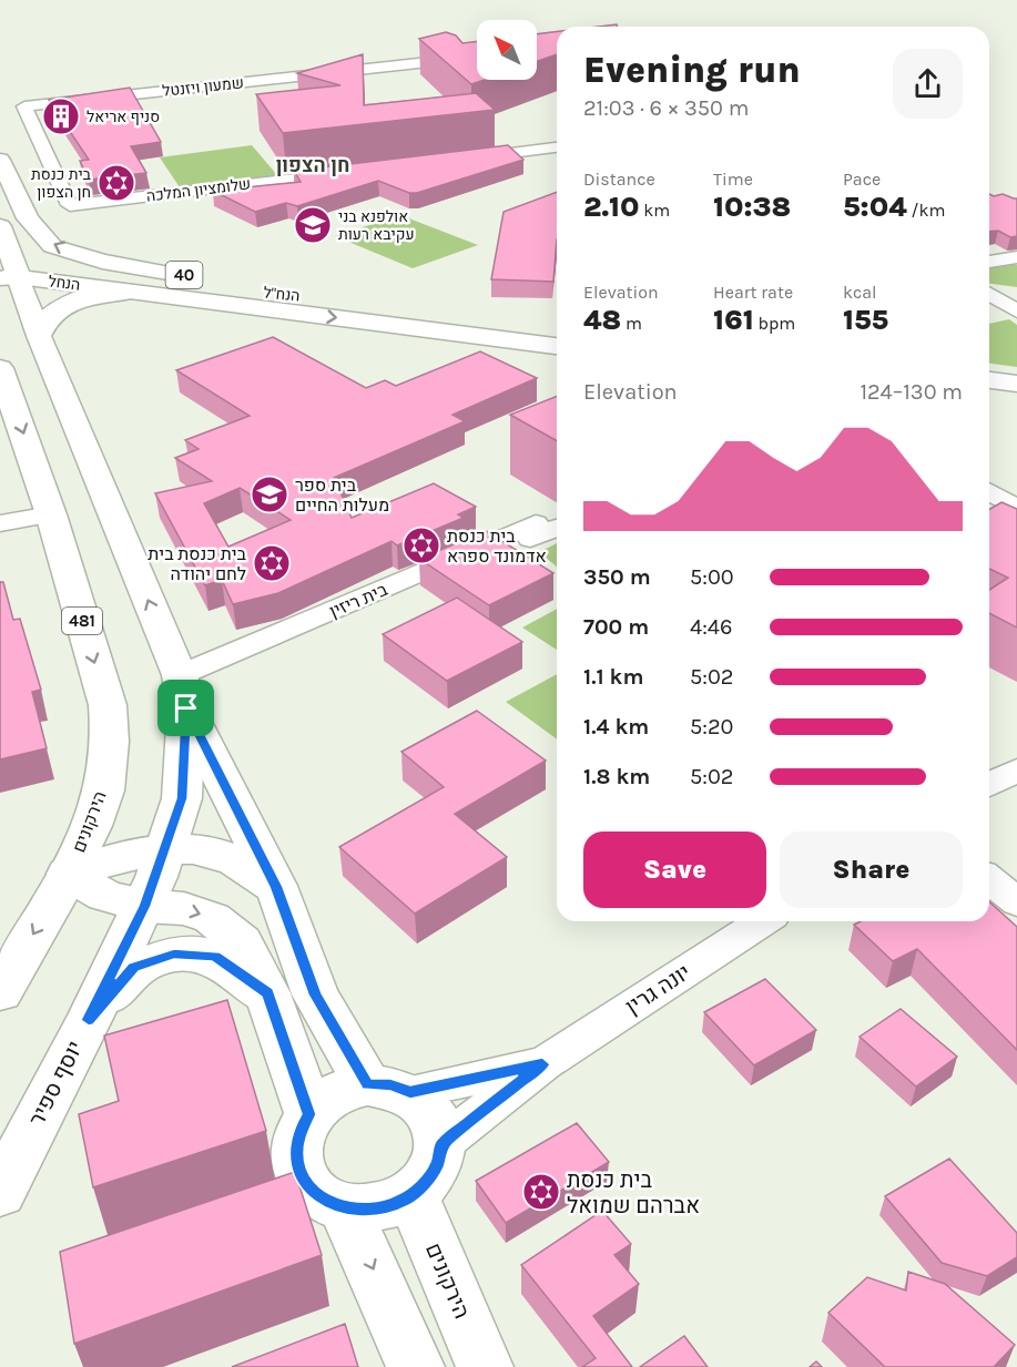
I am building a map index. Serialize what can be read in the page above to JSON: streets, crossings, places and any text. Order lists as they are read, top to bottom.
{
  "streets": {
    "main road": [
      "40",
      "הנחל",
      "הנח\"ל",
      "481",
      "הירקונים",
      "יוסף ספיר"
    ],
    "street": [
      "שמעון ויזנטל",
      "שלומציון המלכה",
      "בית ריזין",
      "יונה גרין"
    ]
  },
  "crossings": [
    ["שמעון ויזנטל", "שלומציון המלכה"],
    ["40", "הנח\"ל"],
    ["הנחל", "הנח\"ל"],
    ["בית ריזין", "יוסף ספיר"],
    ["481", "הירקונים"],
    ["הירקונים", "יונה גרין"],
    ["הירקונים", "יוסף ספיר"]
  ],
  "districts": ["חן הצפון"],
  "places": {
    "building": ["סניף אריאל"],
    "synagogue": [
      "בית כנסת חן הצפון",
      "בית כנסת אדמונד ספרא",
      "בית כנסת בית לחם יהודה",
      "בית כנסת אברהם שמואל"
    ],
    "school or university": ["אולפנא בני עקיבא רעות", "בית ספר מעלות החיים"]
  },
  "north": "top left",
  "page": {
    "heading": ["Evening run", "21:03 · 6 × 350 m"],
    "stats": [
      ["Distance", "2.10 km"],
      ["Time", "10:38"],
      ["Pace", "5:04 /km"],
      ["Elevation", "48 m"],
      ["Heart rate", "161 bpm"],
      ["kcal", "155"]
    ],
    "chart": ["Elevation", "124–130 m"],
    "list": [
      {
        "name": "350 m",
        "note": "5:00"
      },
      {
        "name": "700 m",
        "note": "4:46"
      },
      {
        "name": "1.1 km",
        "note": "5:02"
      },
      {
        "name": "1.4 km",
        "note": "5:20"
      },
      {
        "name": "1.8 km",
        "note": "5:02"
      }
    ],
    "buttons": ["Save", "Share"]
  }
}
